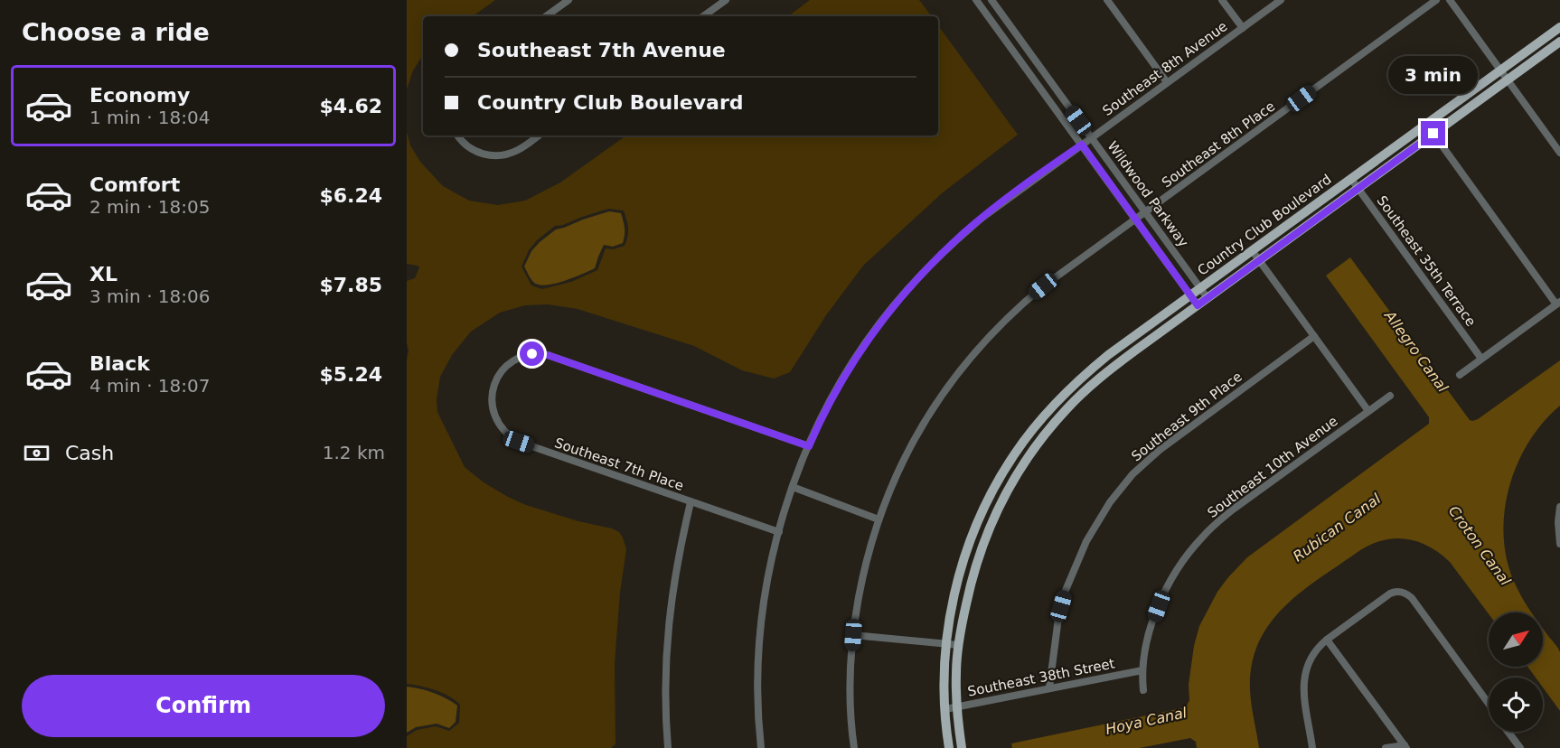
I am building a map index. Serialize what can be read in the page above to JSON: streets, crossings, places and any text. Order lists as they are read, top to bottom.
{
  "streets": {
    "main road": ["Country Club Boulevard"],
    "street": [
      "Southeast 8th Avenue",
      "Southeast 8th Place",
      "Wildwood Parkway",
      "Southeast 35th Terrace",
      "Southeast 9th Place",
      "Southeast 7th Place",
      "Southeast 10th Avenue",
      "Southeast 38th Street"
    ]
  },
  "crossings": [
    ["Southeast 8th Avenue", "Wildwood Parkway"],
    ["Southeast 8th Place", "Wildwood Parkway"],
    ["Wildwood Parkway", "Country Club Boulevard"],
    ["Country Club Boulevard", "Southeast 35th Terrace"],
    ["Country Club Boulevard", "Southeast 38th Street"],
    ["Southeast 9th Place", "Southeast 38th Street"],
    ["Southeast 10th Avenue", "Southeast 38th Street"]
  ],
  "water": [
    "Allegro Canal",
    "Rubican Canal",
    "Croton Canal",
    "Hoya Canal"
  ],
  "north": "top right",
  "page": {
    "heading": "Choose a ride",
    "banner": ["Southeast 7th Avenue", "Country Club Boulevard"],
    "bubble": "3 min",
    "list": [
      {
        "name": "Economy",
        "note": "1 min · 18:04",
        "value": "$4.62"
      },
      {
        "name": "Comfort",
        "note": "2 min · 18:05",
        "value": "$6.24"
      },
      {
        "name": "XL",
        "note": "3 min · 18:06",
        "value": "$7.85"
      },
      {
        "name": "Black",
        "note": "4 min · 18:07",
        "value": "$5.24"
      }
    ],
    "pay": ["Cash", "1.2 km"],
    "buttons": "Confirm"
  }
}
